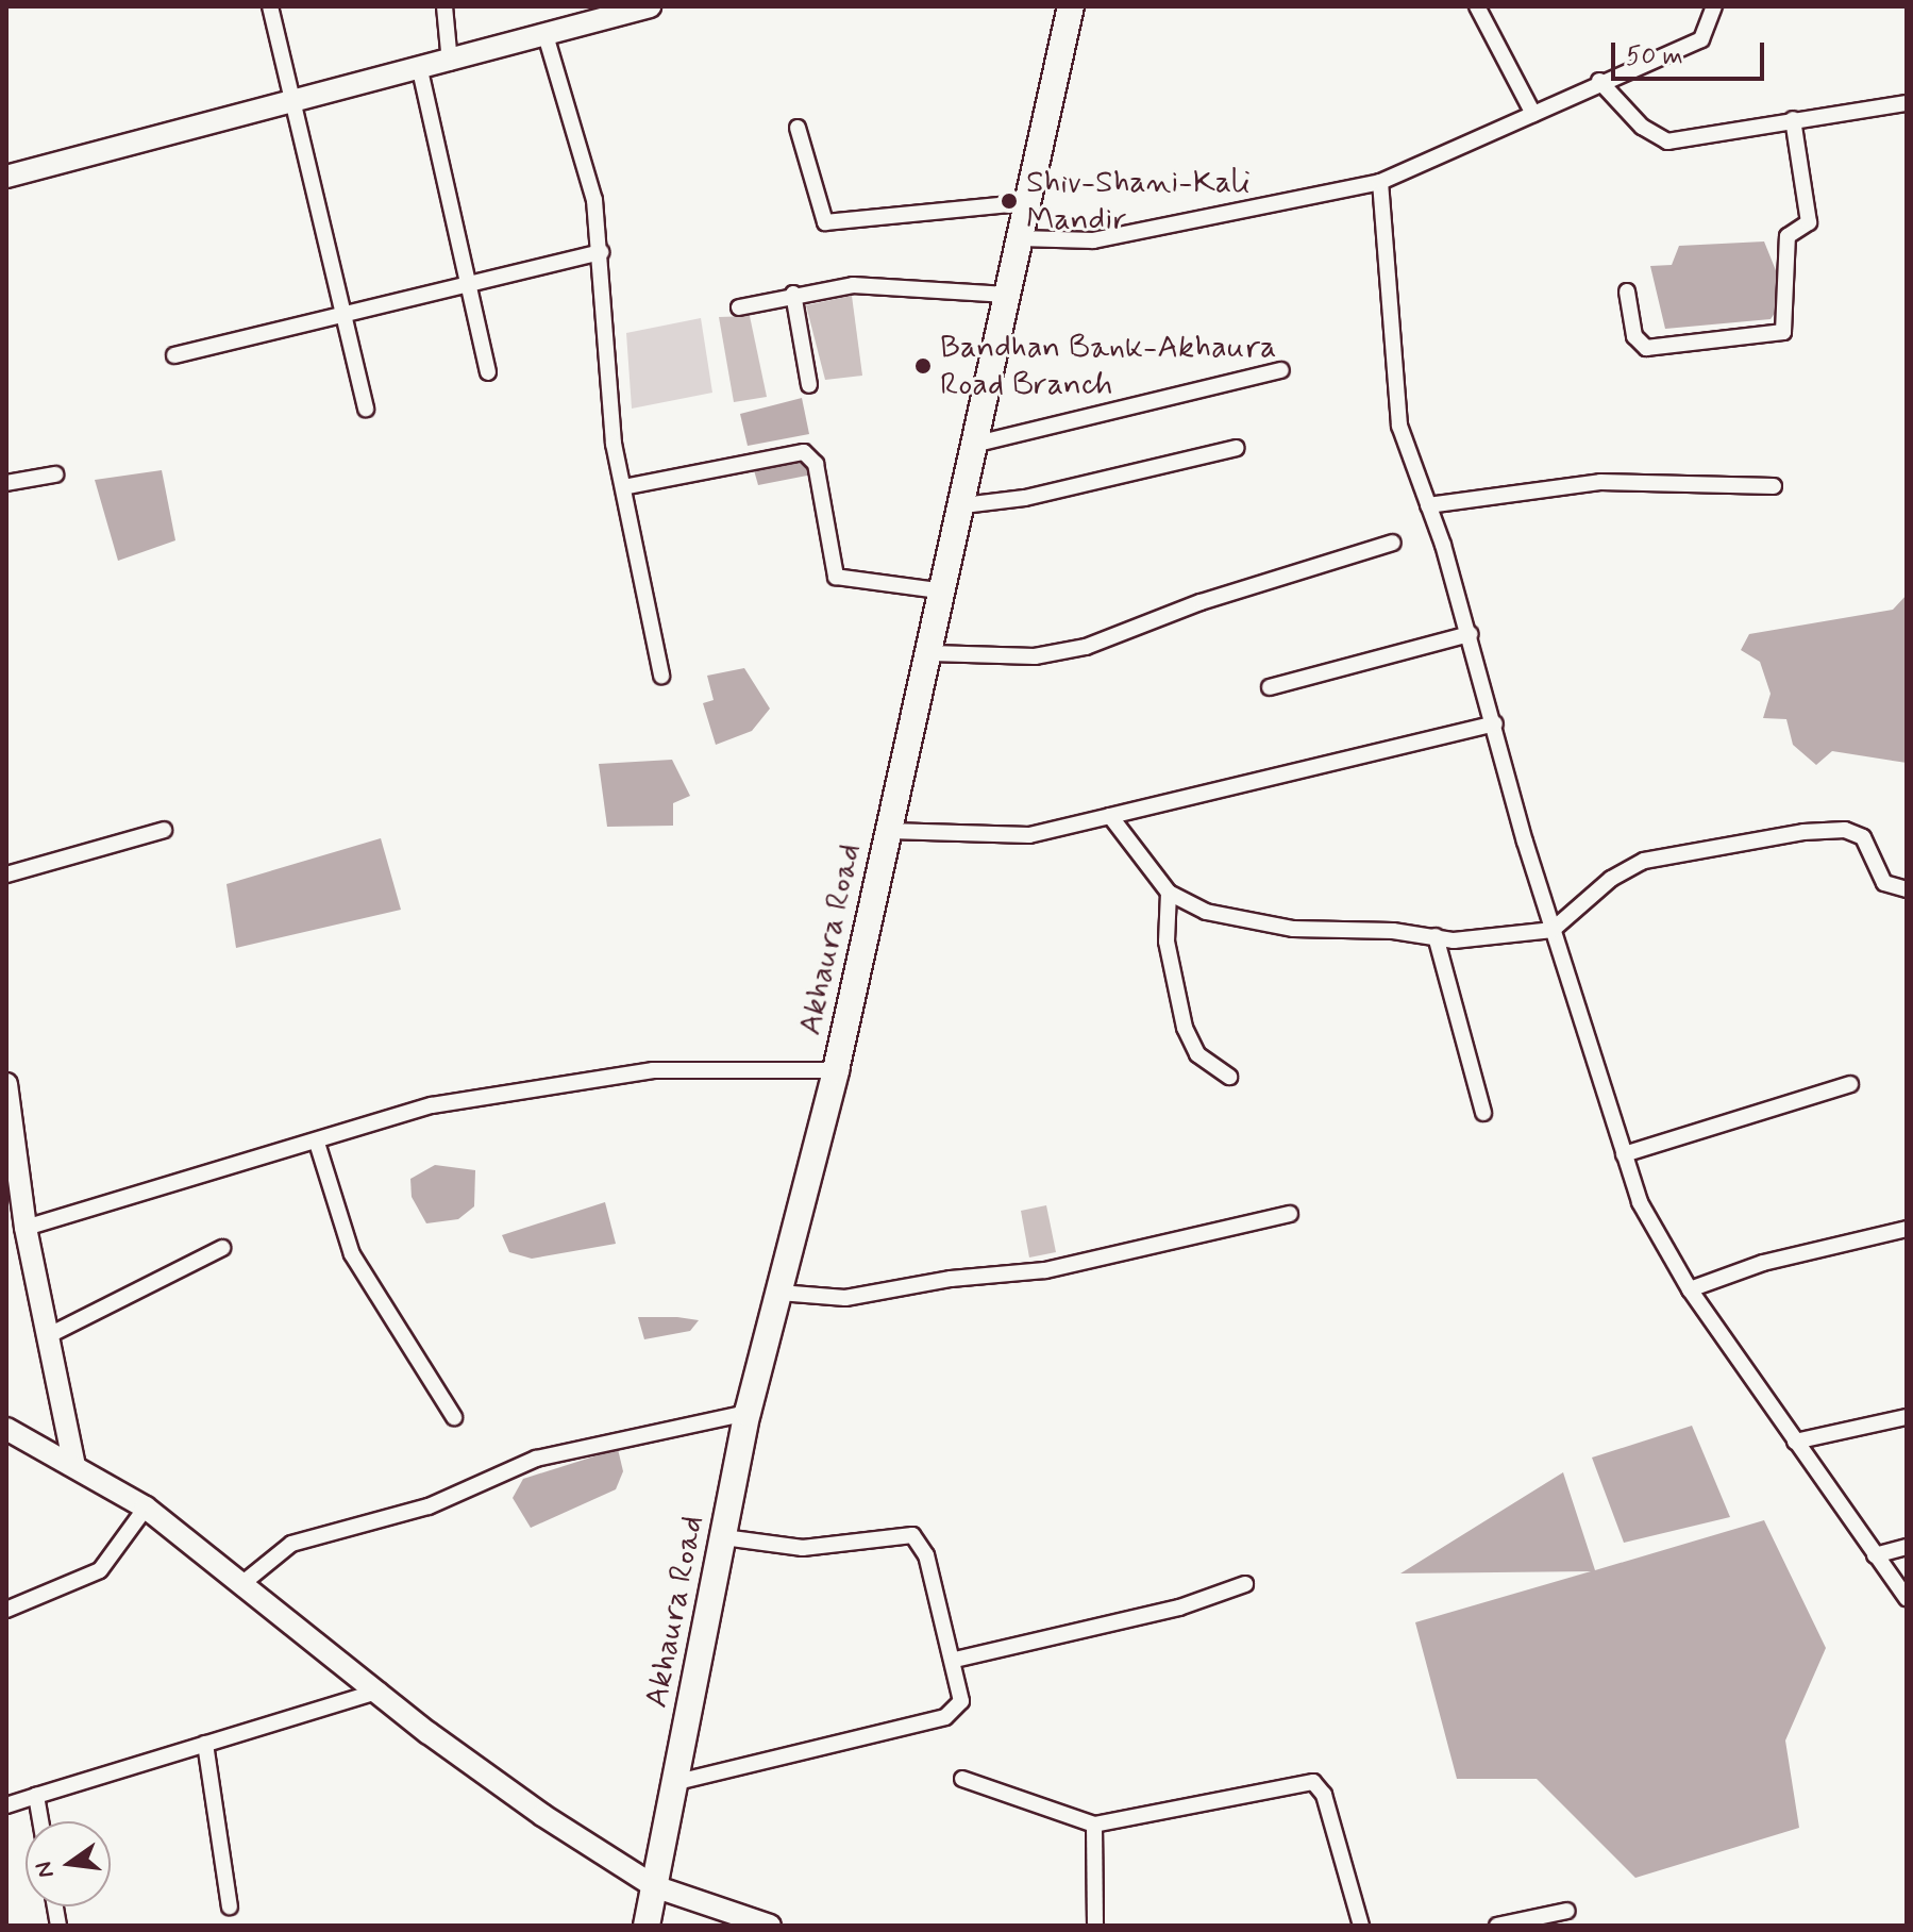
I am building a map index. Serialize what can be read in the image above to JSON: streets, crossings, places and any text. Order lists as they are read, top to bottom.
{
  "streets": {
    "main road": ["Akhaura Road"]
  },
  "places": ["Shiv-Shani-Kali Mandir", "Bandhan Bank-Akhaura Road Branch"],
  "scale_bar": "50 m",
  "north": "left"
}
